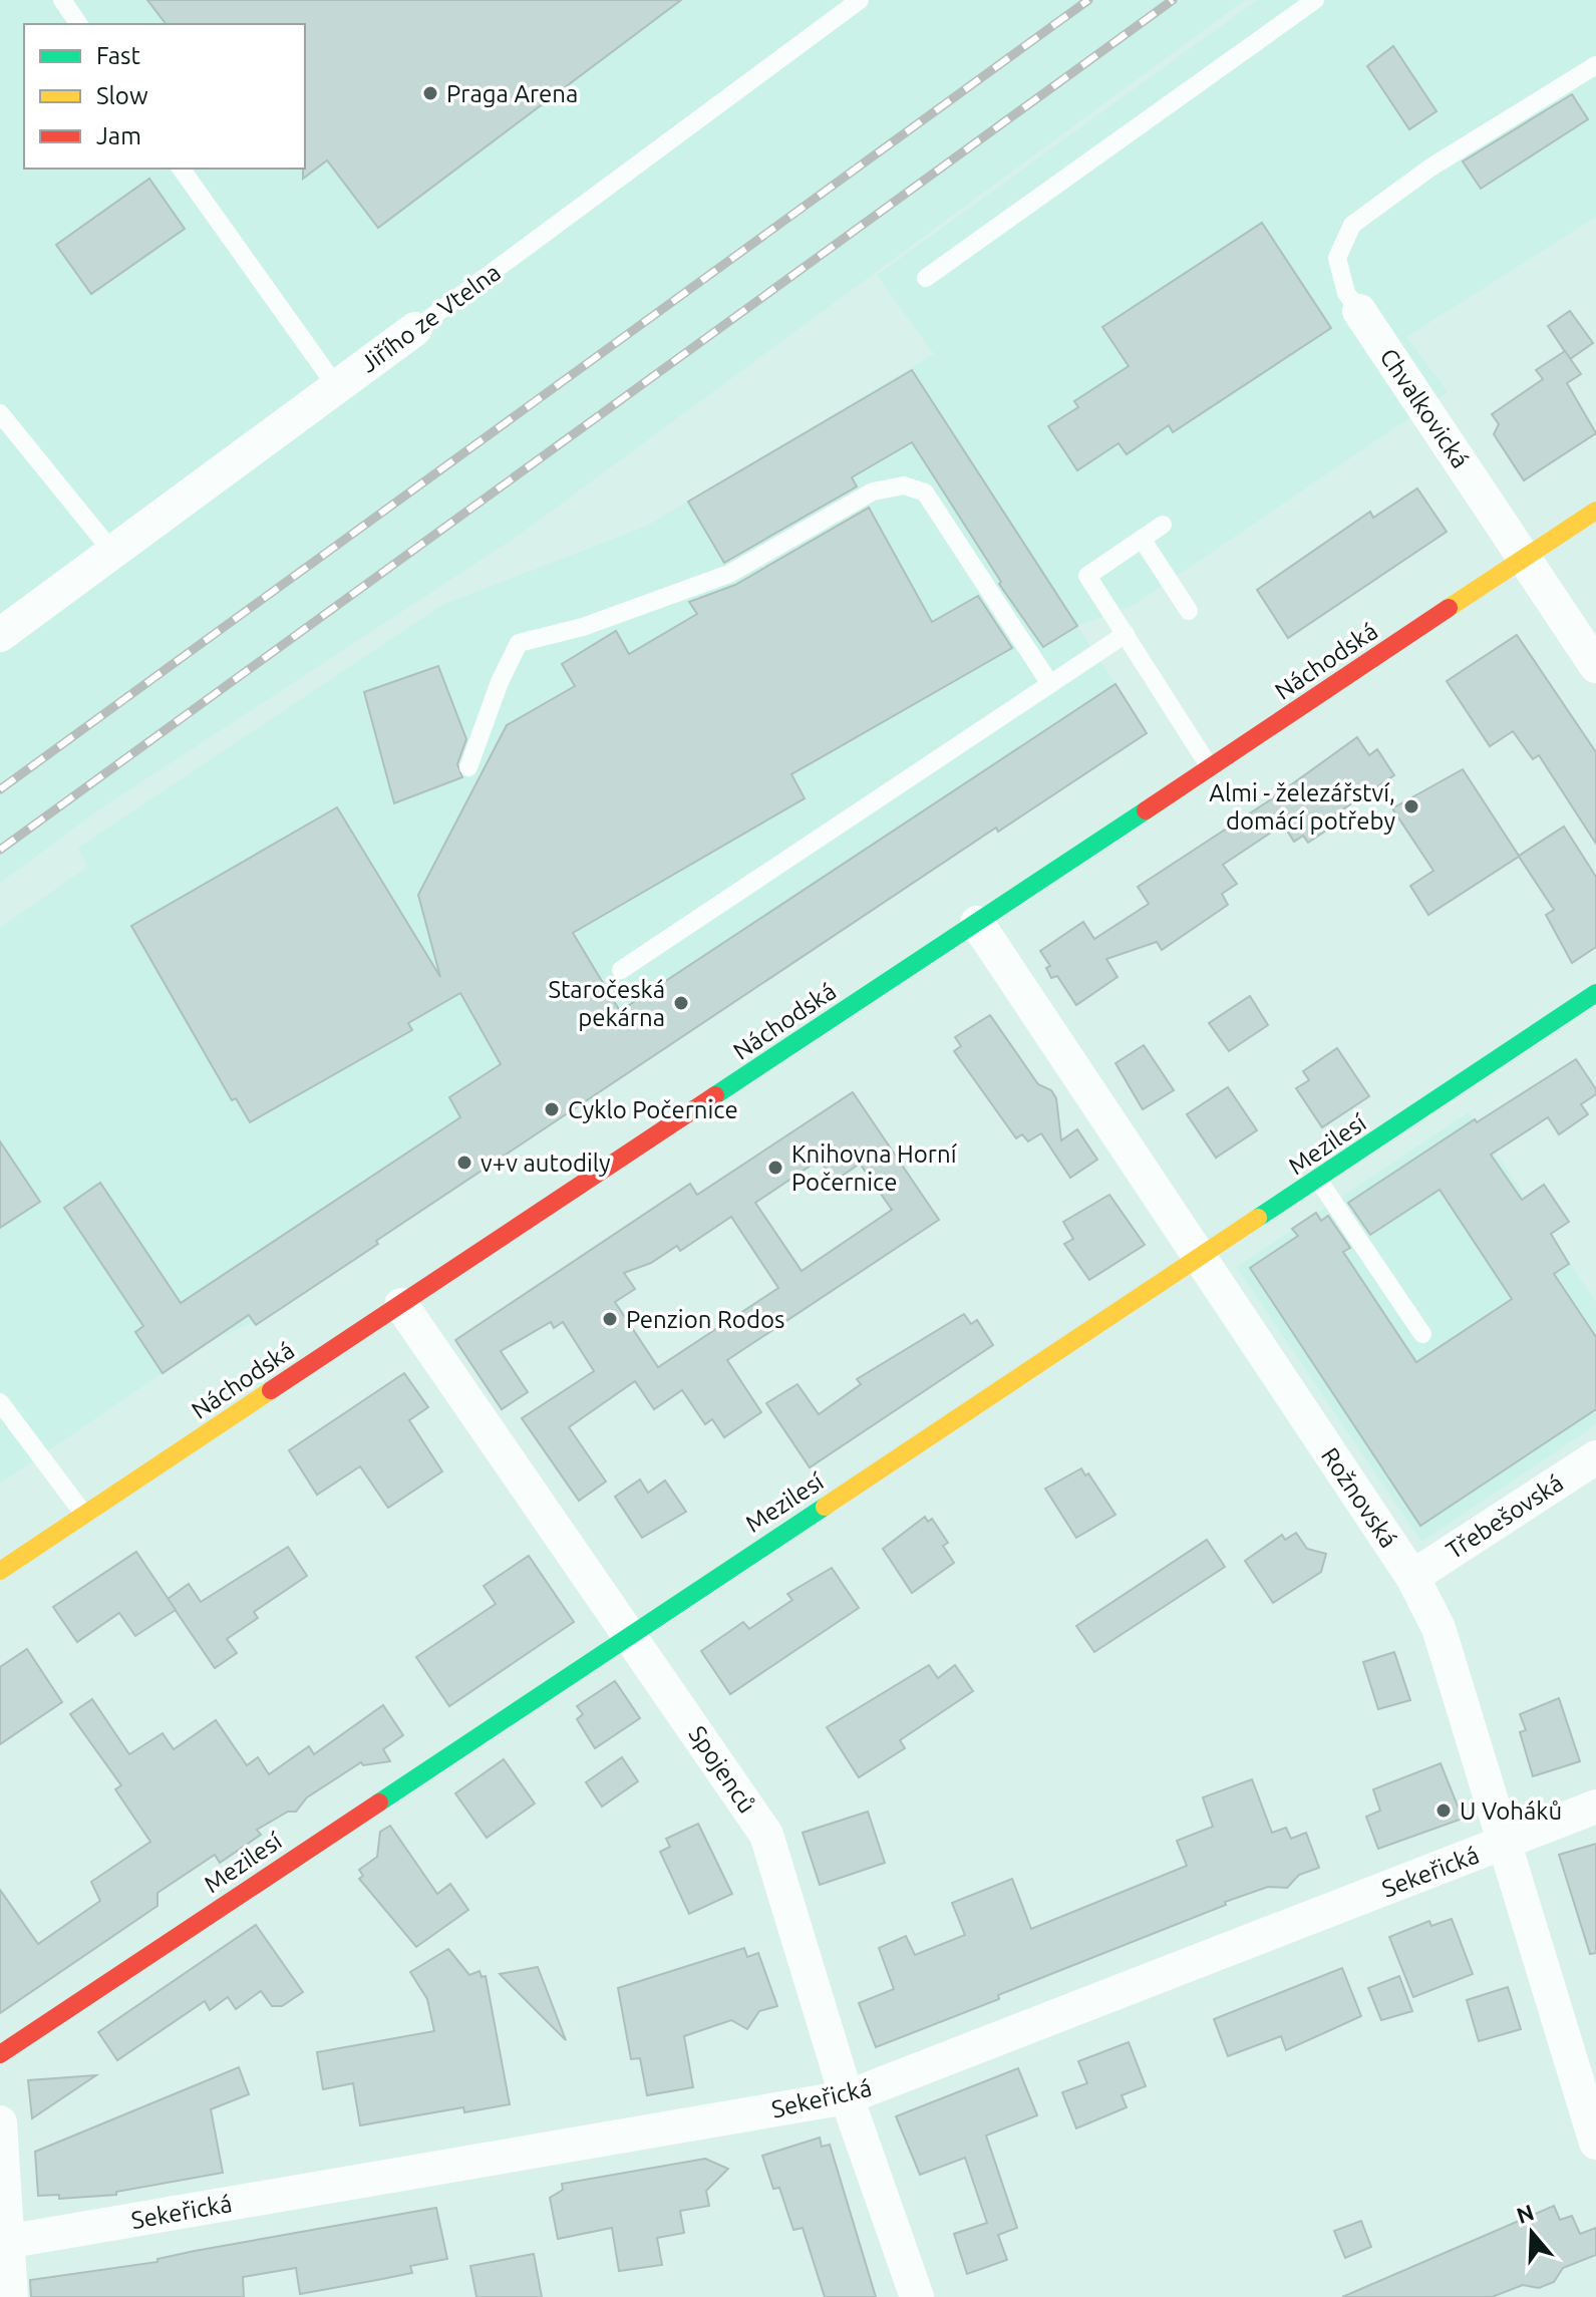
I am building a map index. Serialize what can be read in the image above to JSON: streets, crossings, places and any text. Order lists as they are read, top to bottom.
{
  "streets": {
    "main road": ["Náchodská", "Mezilesí"],
    "street": [
      "Jiřího ze Vtelna",
      "Chvalkovická",
      "Rožnovská",
      "Třebešovská",
      "Spojenců",
      "Sekeřická"
    ]
  },
  "crossings": [
    ["Chvalkovická", "Náchodská"],
    ["Náchodská", "Rožnovská"],
    ["Náchodská", "Spojenců"],
    ["Mezilesí", "Rožnovská"],
    ["Mezilesí", "Spojenců"],
    ["Rožnovská", "Třebešovská"],
    ["Rožnovská", "Sekeřická"],
    ["Spojenců", "Sekeřická"]
  ],
  "places": [
    "Praga Arena",
    "Almi - železářství, domácí potřeby",
    "Staročeská pekárna",
    "Cyklo Počernice",
    "v+v autodily",
    "Knihovna Horní Počernice",
    "Penzion Rodos",
    "U Voháků"
  ],
  "legend": ["Fast", "Slow", "Jam"],
  "north": "top"
}
